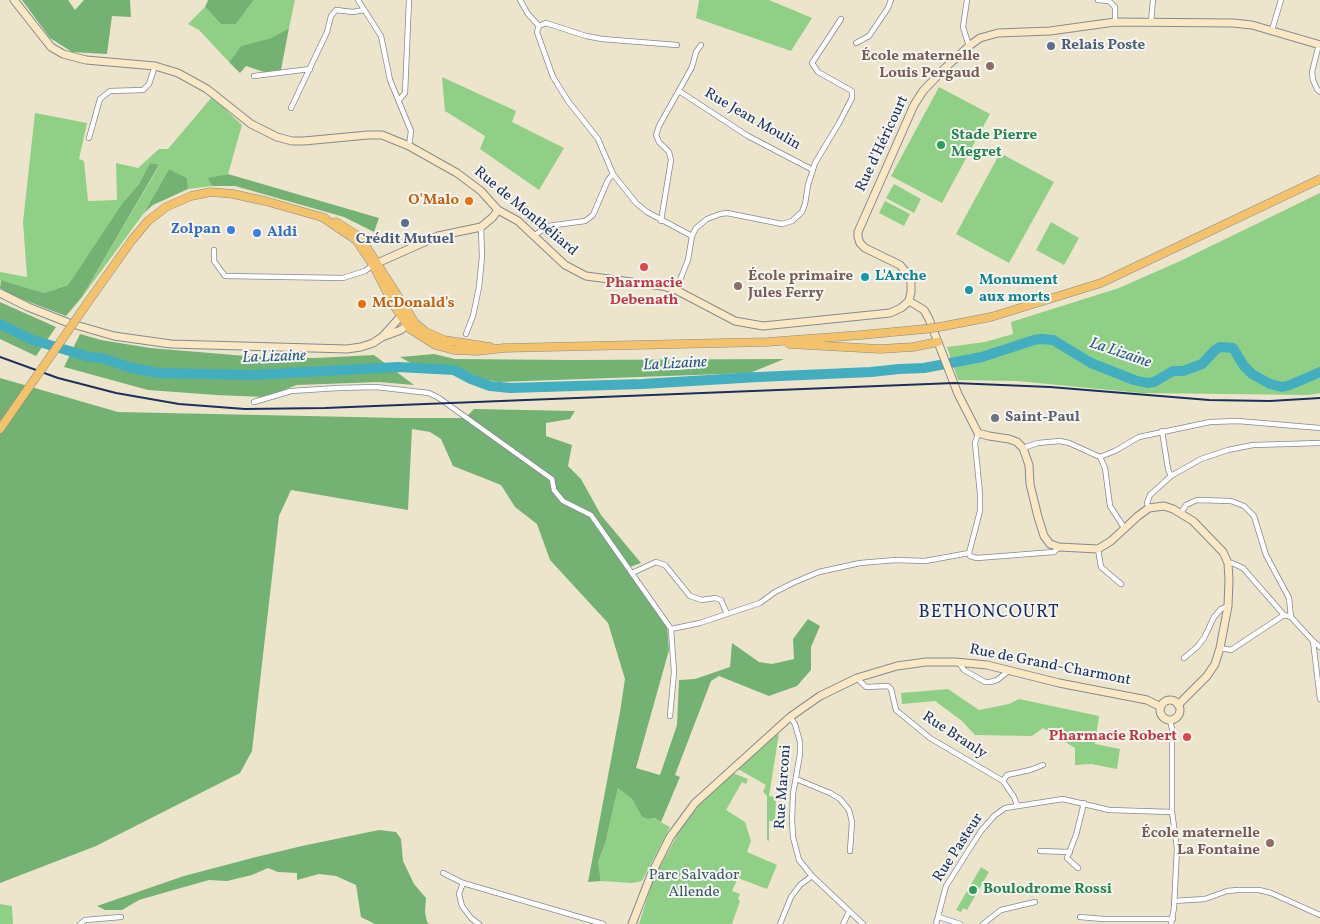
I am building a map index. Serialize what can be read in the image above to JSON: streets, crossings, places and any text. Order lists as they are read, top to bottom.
{
  "streets": {
    "street": [
      "Rue Jean Moulin",
      "Rue d'Héricourt",
      "Rue de Montbéliard",
      "Rue de Grand-Charmont",
      "Rue Branly",
      "Rue Marconi",
      "Rue Pasteur"
    ]
  },
  "crossings": [
    ["Rue d'Héricourt", "Rue de Montbéliard"],
    ["Rue de Grand-Charmont", "Rue Branly"],
    ["Rue de Grand-Charmont", "Rue Marconi"],
    ["Rue Branly", "Rue Pasteur"]
  ],
  "districts": ["BETHONCOURT"],
  "water": ["La Lizaine"],
  "parks": ["Parc Salvador Allende"],
  "places": [
    "Relais Poste",
    "École maternelle Louis Pergaud",
    "Stade Pierre Megret",
    "O'Malo",
    "Crédit Mutuel",
    "Zolpan",
    "Aldi",
    "Pharmacie Debenath",
    "L'Arche",
    "École primaire Jules Ferry",
    "Monument aux morts",
    "McDonald's",
    "Saint-Paul",
    "Pharmacie Robert",
    "École maternelle La Fontaine",
    "Boulodrome Rossi"
  ]
}
